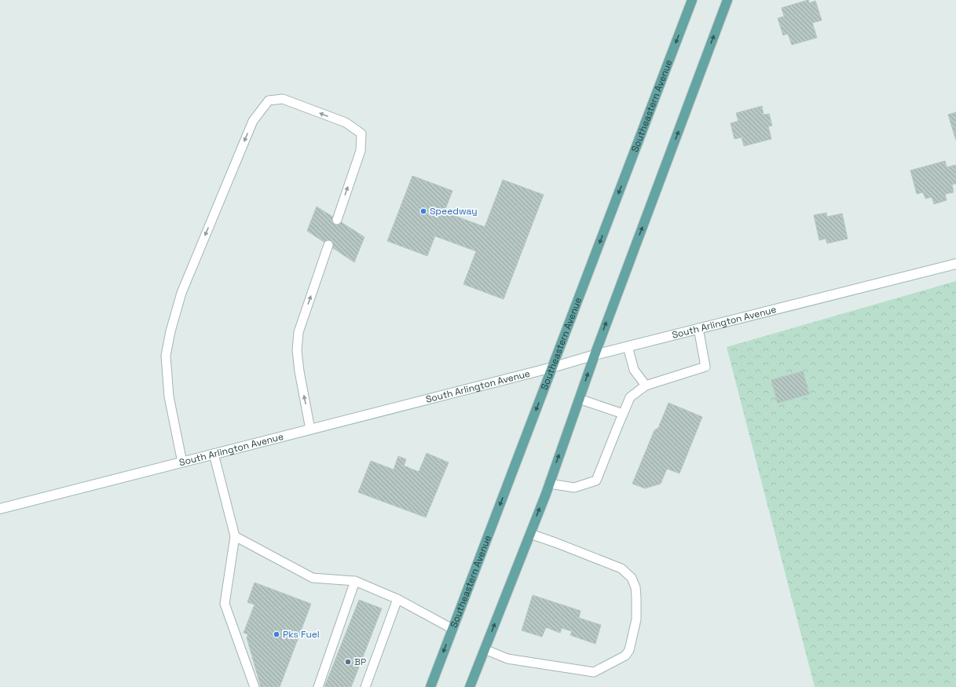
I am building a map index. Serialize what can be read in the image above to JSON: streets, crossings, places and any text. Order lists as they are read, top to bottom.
{
  "streets": {
    "main road": ["Southeastern Avenue", "South Arlington Avenue"]
  },
  "crossings": [
    ["Southeastern Avenue", "South Arlington Avenue"]
  ],
  "places": ["Speedway", "Pks Fuel", "BP"]
}
